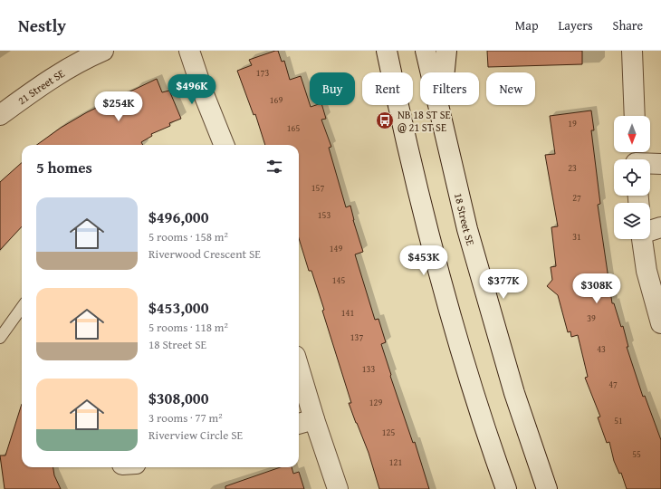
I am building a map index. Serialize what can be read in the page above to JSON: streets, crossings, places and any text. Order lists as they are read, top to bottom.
{
  "streets": {
    "main road": ["21 Street SE", "18 Street SE"]
  },
  "places": {
    "bus stop": ["NB 18 ST SE @ 21 ST SE"]
  },
  "house_numbers": [
    "173",
    "169",
    "19",
    "165",
    "23",
    "157",
    "27",
    "153",
    "31",
    "149",
    "145",
    "141",
    "39",
    "137",
    "43",
    "133",
    "47",
    "129",
    "51",
    "125",
    "55",
    "121"
  ],
  "north": "bottom",
  "page": {
    "header": "Nestly",
    "nav": ["Map", "Layers", "Share"],
    "chip": [
      "Buy",
      "Rent",
      "Filters",
      "New"
    ],
    "price": [
      "$496K",
      "$254K",
      "$453K",
      "$377K",
      "$308K"
    ],
    "heading": "5 homes",
    "list": [
      {
        "name": "$496,000",
        "note": "5 rooms · 158 m² · Riverwood Crescent SE"
      },
      {
        "name": "$453,000",
        "note": "5 rooms · 118 m² · 18 Street SE"
      },
      {
        "name": "$308,000",
        "note": "3 rooms · 77 m² · Riverview Circle SE"
      }
    ]
  }
}
